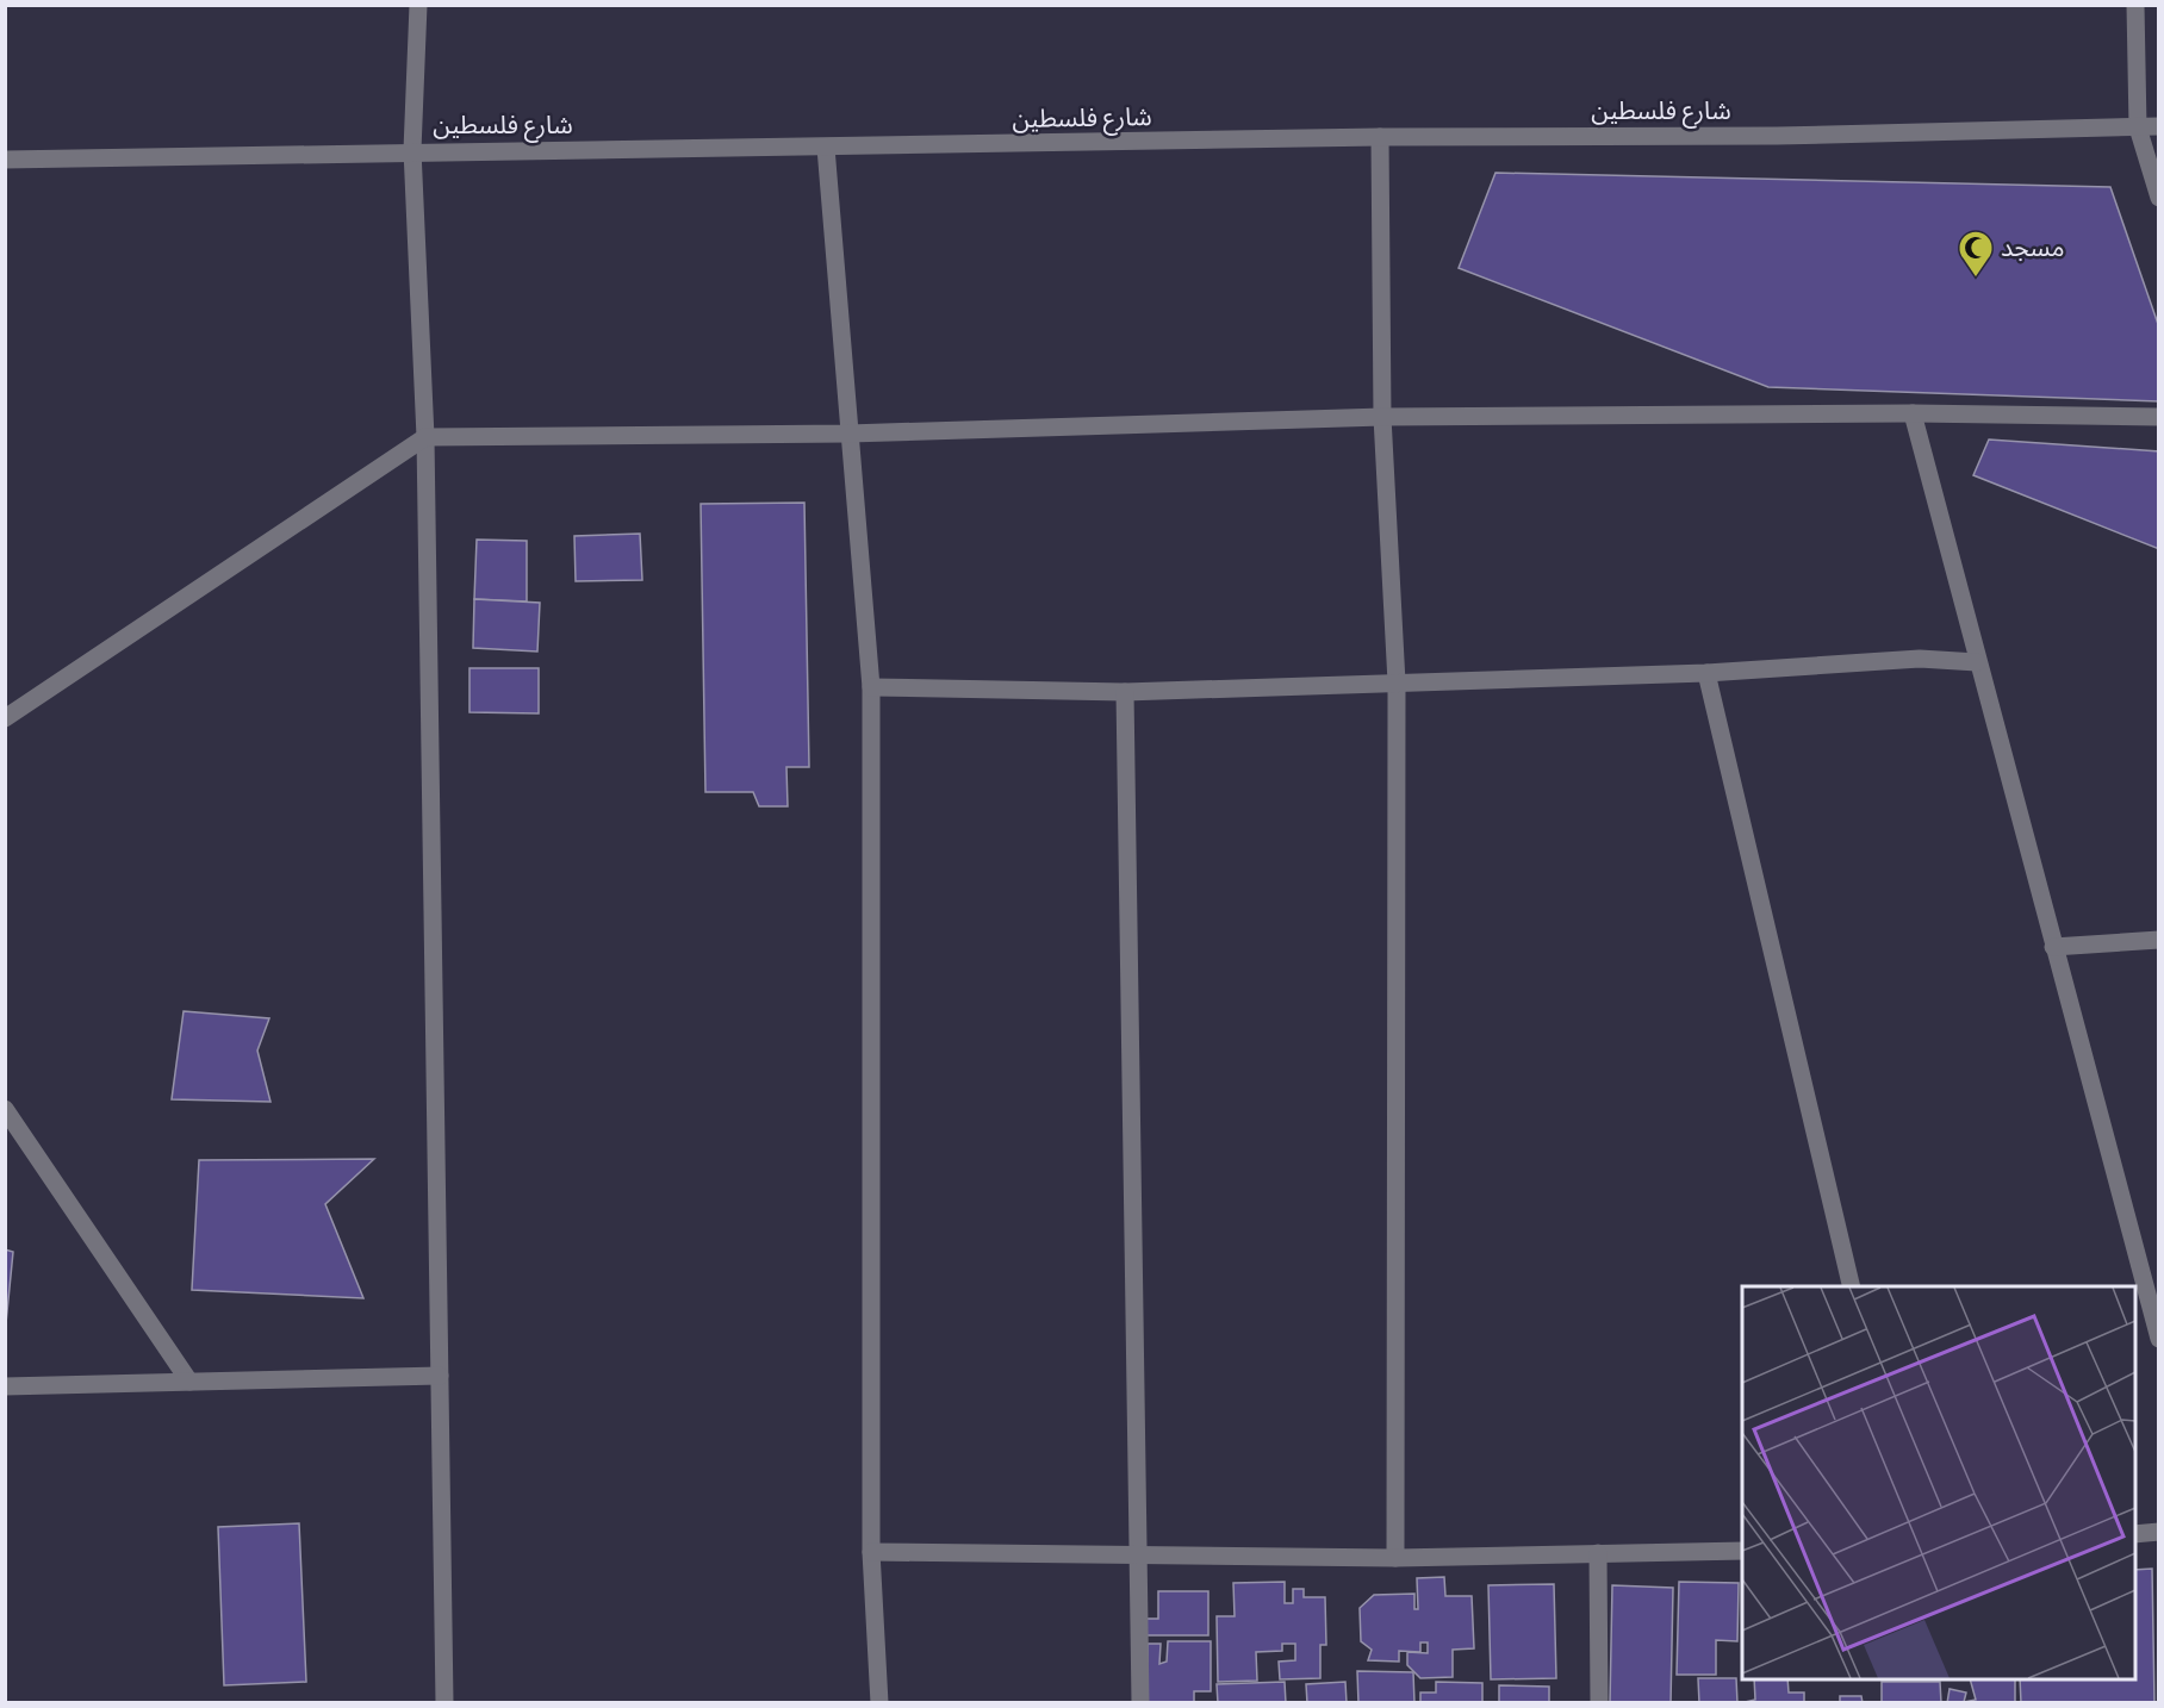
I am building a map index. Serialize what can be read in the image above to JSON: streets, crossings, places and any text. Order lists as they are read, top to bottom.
{
  "streets": {
    "street": ["شارع فلسطين"]
  },
  "places": {
    "mosque": ["مسجد"]
  }
}
